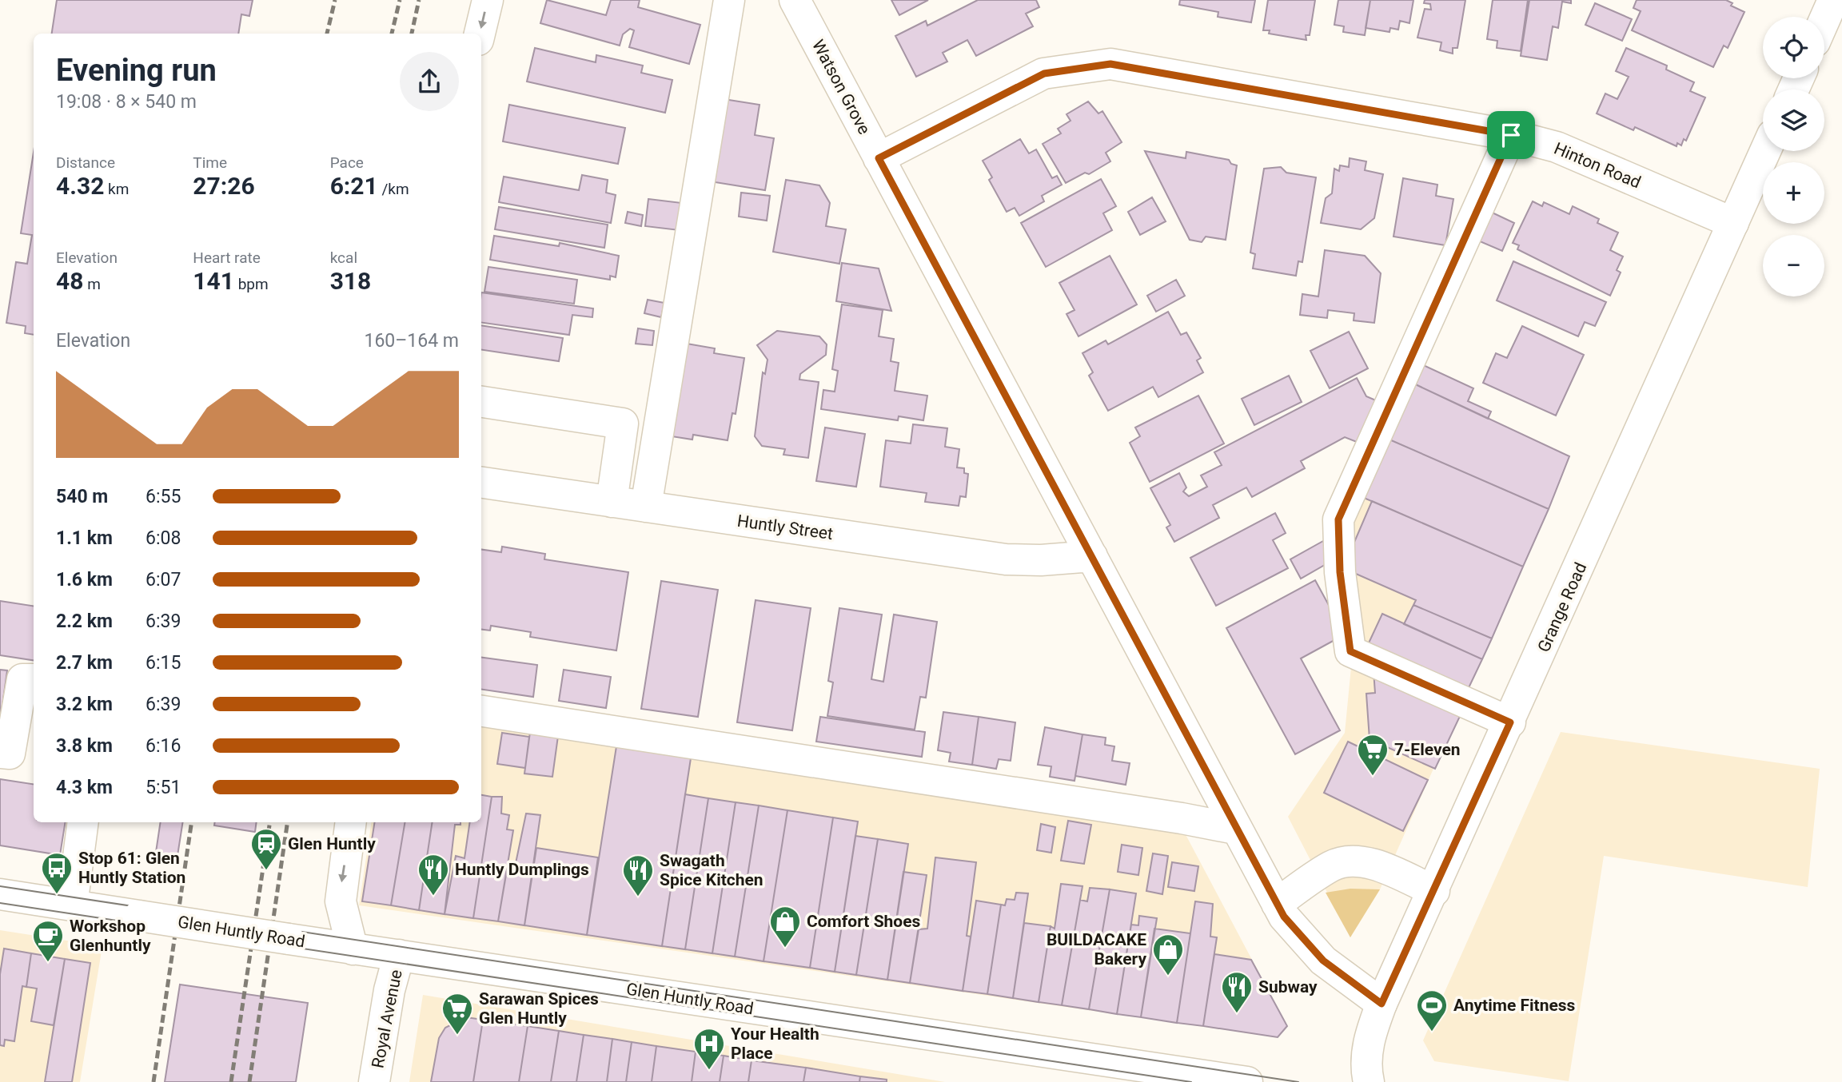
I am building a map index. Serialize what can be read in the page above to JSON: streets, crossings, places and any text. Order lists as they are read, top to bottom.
{
  "streets": {
    "street": [
      "Watson Grove",
      "Hinton Road",
      "Huntly Street",
      "Grange Road",
      "Glen Huntly Road",
      "Royal Avenue"
    ]
  },
  "crossings": [
    ["Watson Grove", "Hinton Road"],
    ["Watson Grove", "Huntly Street"],
    ["Watson Grove", "Grange Road"],
    ["Hinton Road", "Grange Road"],
    ["Glen Huntly Road", "Royal Avenue"]
  ],
  "places": {
    "supermarket": ["7-Eleven", "Sarawan Spices Glen Huntly"],
    "station": ["Glen Huntly"],
    "bus stop": ["Stop 61: Glen Huntly Station"],
    "restaurant": ["Huntly Dumplings", "Swagath Spice Kitchen", "Subway"],
    "shop": ["Comfort Shoes", "BUILDACAKE Bakery"],
    "cafe": ["Workshop Glenhuntly"],
    "sports": ["Anytime Fitness"],
    "hospital": ["Your Health Place"]
  },
  "page": {
    "map_buttons": ["+", "−"],
    "heading": ["Evening run", "19:08 · 8 × 540 m"],
    "stats": [
      ["Distance", "4.32 km"],
      ["Time", "27:26"],
      ["Pace", "6:21 /km"],
      ["Elevation", "48 m"],
      ["Heart rate", "141 bpm"],
      ["kcal", "318"]
    ],
    "chart": ["Elevation", "160–164 m"],
    "list": [
      {
        "name": "540 m",
        "note": "6:55"
      },
      {
        "name": "1.1 km",
        "note": "6:08"
      },
      {
        "name": "1.6 km",
        "note": "6:07"
      },
      {
        "name": "2.2 km",
        "note": "6:39"
      },
      {
        "name": "2.7 km",
        "note": "6:15"
      },
      {
        "name": "3.2 km",
        "note": "6:39"
      },
      {
        "name": "3.8 km",
        "note": "6:16"
      },
      {
        "name": "4.3 km",
        "note": "5:51"
      }
    ]
  }
}
